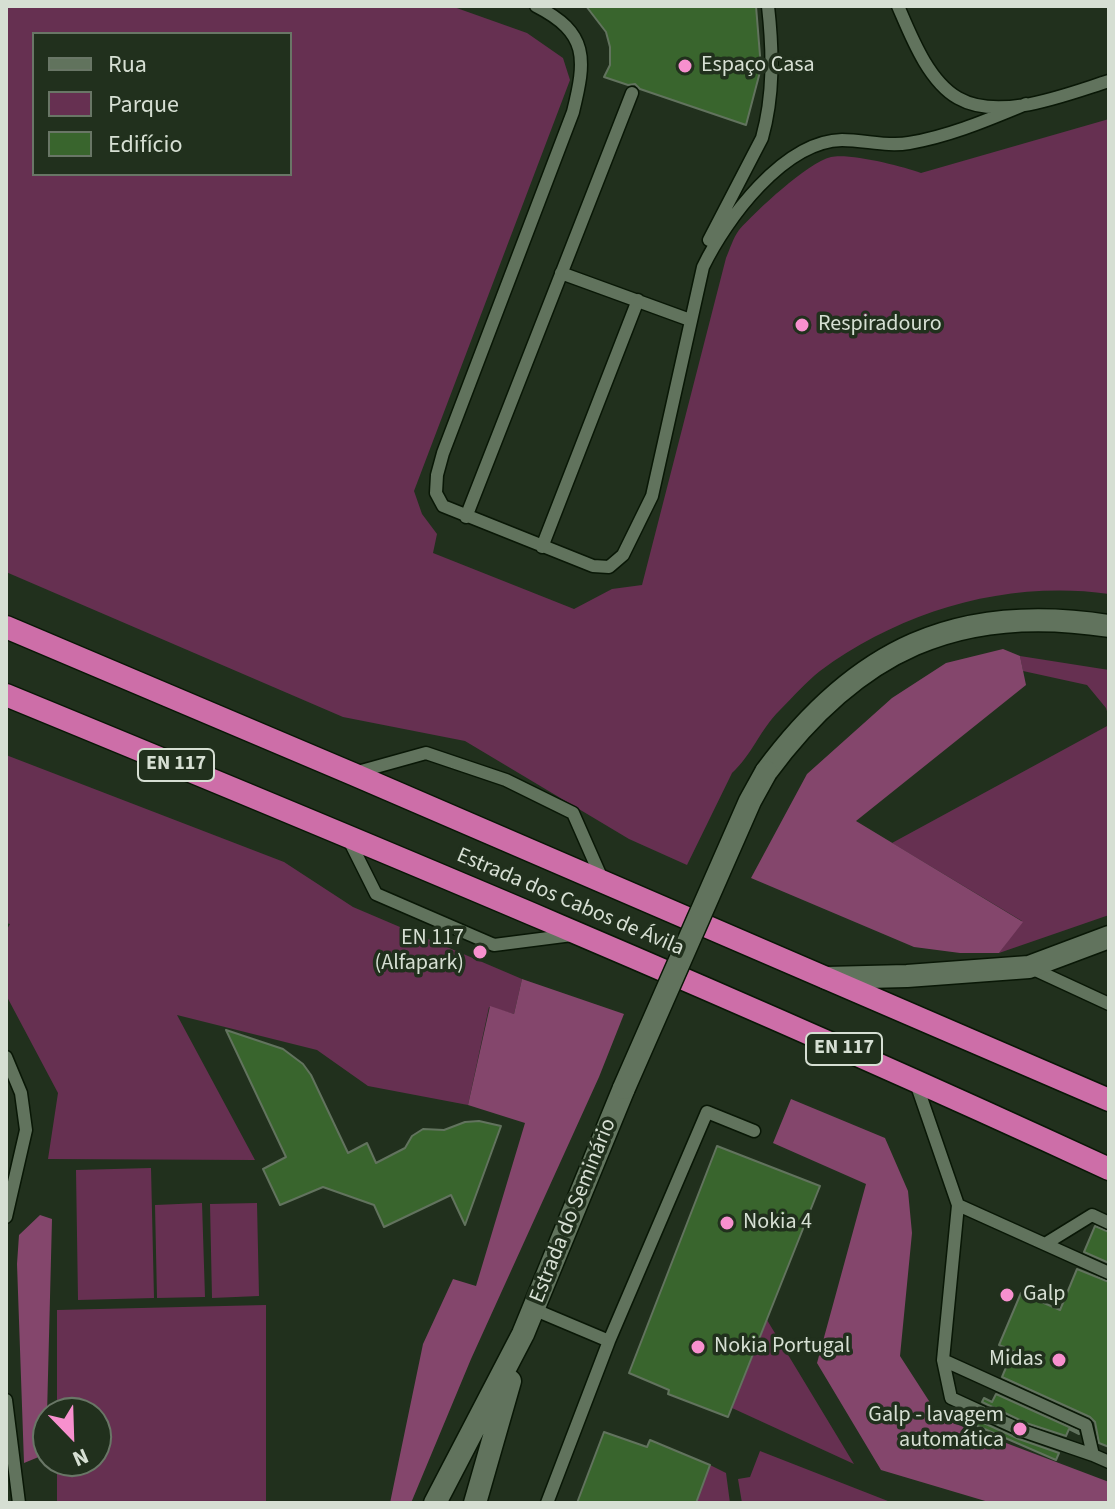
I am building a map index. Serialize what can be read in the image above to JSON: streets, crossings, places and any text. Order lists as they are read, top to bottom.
{
  "streets": {
    "highway": ["EN 117", "Estrada dos Cabos de Ávila"],
    "street": ["Estrada do Seminário"]
  },
  "places": [
    "Espaço Casa",
    "Respiradouro",
    "EN 117 (Alfapark)",
    "Nokia 4",
    "Galp",
    "Nokia Portugal",
    "Midas",
    "Galp - lavagem automática"
  ],
  "legend": ["Rua", "Parque", "Edifício"],
  "north": "bottom right"
}
